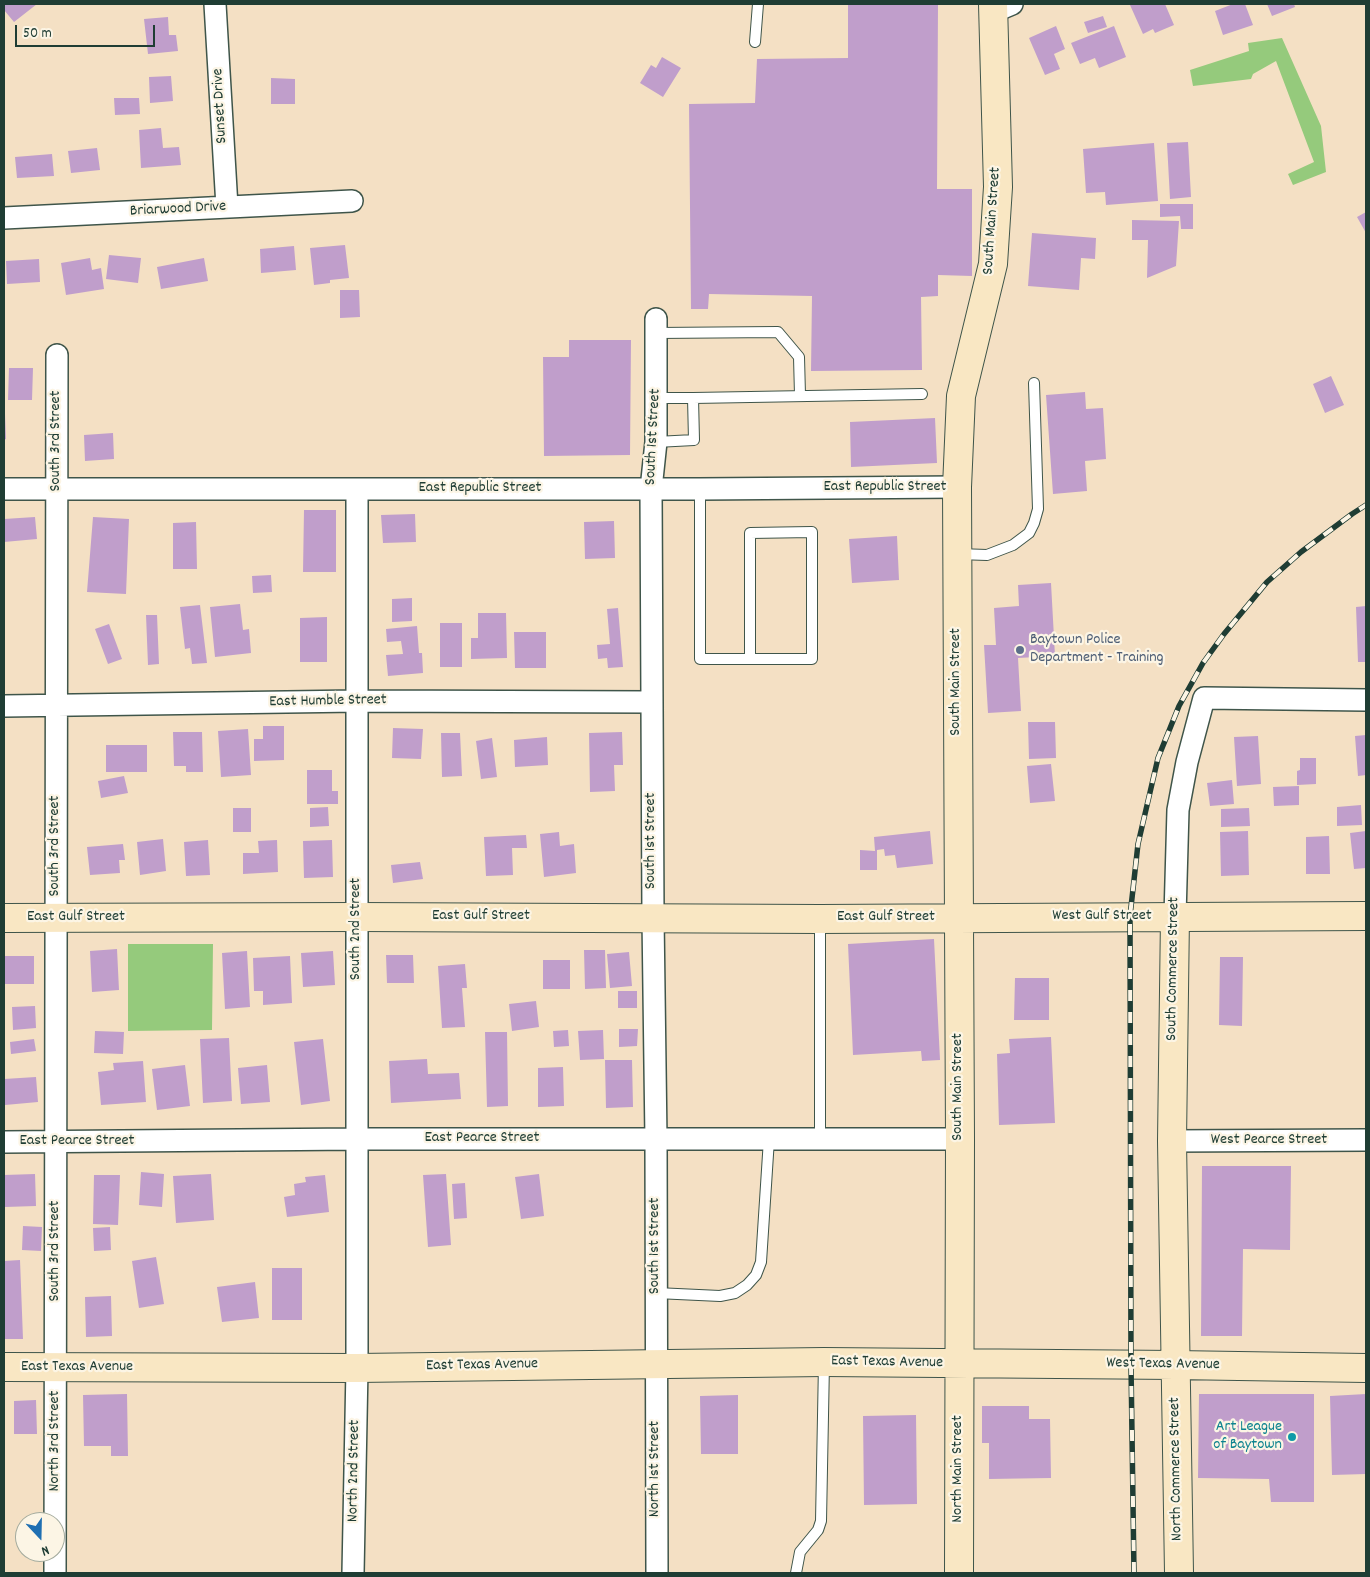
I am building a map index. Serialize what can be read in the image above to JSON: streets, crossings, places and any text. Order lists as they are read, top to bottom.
{
  "streets": {
    "main road": [
      "South Main Street",
      "East Gulf Street",
      "West Gulf Street",
      "South Commerce Street",
      "East Texas Avenue",
      "West Texas Avenue",
      "North Main Street",
      "North Commerce Street"
    ],
    "street": [
      "Sunset Drive",
      "Briarwood Drive",
      "South 1st Street",
      "South 3rd Street",
      "East Republic Street",
      "East Humble Street",
      "South 2nd Street",
      "East Pearce Street",
      "West Pearce Street",
      "North 3rd Street",
      "North 1st Street",
      "North 2nd Street"
    ]
  },
  "crossings": [
    ["Sunset Drive", "Briarwood Drive"],
    ["South Main Street", "East Republic Street"],
    ["South Main Street", "East Gulf Street"],
    ["South Main Street", "West Gulf Street"],
    ["South Main Street", "East Pearce Street"],
    ["South Main Street", "East Texas Avenue"],
    ["South Main Street", "West Texas Avenue"],
    ["South Main Street", "North Main Street"],
    ["South 1st Street", "East Republic Street"],
    ["South 1st Street", "East Humble Street"],
    ["South 1st Street", "East Gulf Street"],
    ["South 1st Street", "East Pearce Street"],
    ["South 1st Street", "East Texas Avenue"],
    ["South 1st Street", "North 1st Street"],
    ["South 3rd Street", "East Republic Street"],
    ["South 3rd Street", "East Humble Street"],
    ["South 3rd Street", "East Gulf Street"],
    ["South 3rd Street", "East Pearce Street"],
    ["South 3rd Street", "East Texas Avenue"],
    ["South 3rd Street", "North 3rd Street"],
    ["East Republic Street", "South 2nd Street"],
    ["East Humble Street", "South 2nd Street"],
    ["East Gulf Street", "West Gulf Street"],
    ["East Gulf Street", "South 2nd Street"],
    ["West Gulf Street", "South Commerce Street"],
    ["South 2nd Street", "East Pearce Street"],
    ["South 2nd Street", "East Texas Avenue"],
    ["South 2nd Street", "North 2nd Street"],
    ["South Commerce Street", "West Pearce Street"],
    ["South Commerce Street", "West Texas Avenue"],
    ["South Commerce Street", "North Commerce Street"],
    ["East Texas Avenue", "West Texas Avenue"],
    ["East Texas Avenue", "North 3rd Street"],
    ["East Texas Avenue", "North 1st Street"],
    ["East Texas Avenue", "North Main Street"],
    ["East Texas Avenue", "North 2nd Street"],
    ["West Texas Avenue", "North Main Street"],
    ["West Texas Avenue", "North Commerce Street"]
  ],
  "places": ["Baytown Police Department - Training", "Art League of Baytown"],
  "scale_bar": "50 m",
  "north": "bottom"
}
